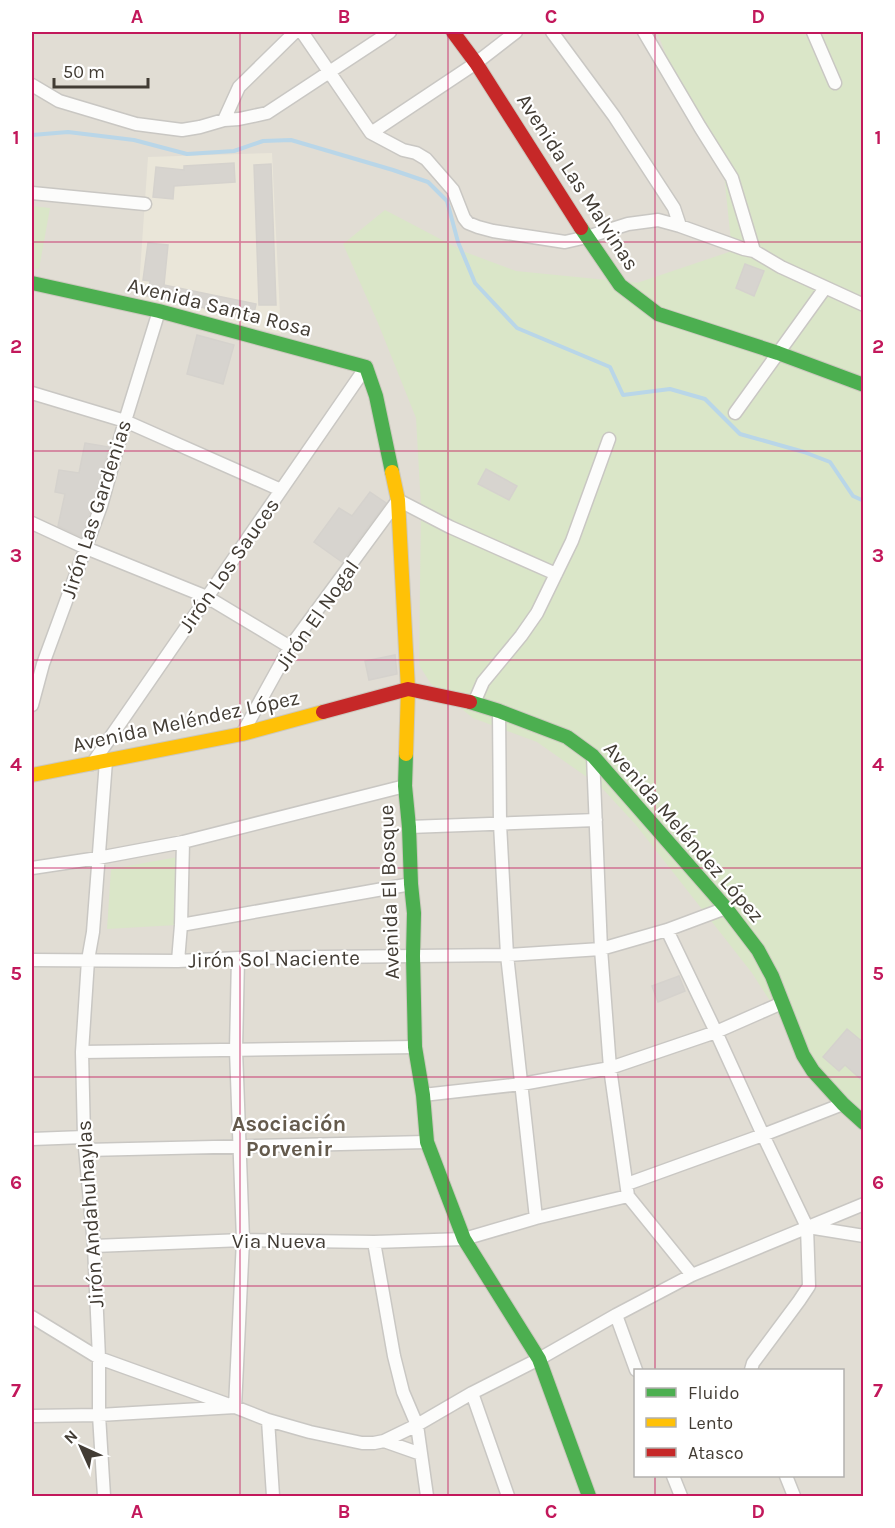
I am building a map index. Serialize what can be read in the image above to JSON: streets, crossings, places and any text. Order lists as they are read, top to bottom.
{
  "streets": {
    "street": [
      "Avenida Las Malvinas",
      "Avenida Santa Rosa",
      "Jirón Las Gardenias",
      "Jirón Los Sauces",
      "Jirón El Nogal",
      "Avenida Meléndez López",
      "Avenida El Bosque",
      "Jirón Sol Naciente",
      "Jirón Andahuhaylas",
      "Via Nueva"
    ]
  },
  "crossings": [
    ["Avenida Santa Rosa", "Jirón Las Gardenias"],
    ["Avenida Santa Rosa", "Jirón Los Sauces"],
    ["Avenida Santa Rosa", "Avenida El Bosque"],
    ["Jirón Los Sauces", "Avenida Meléndez López"],
    ["Jirón Los Sauces", "Avenida El Bosque"],
    ["Jirón El Nogal", "Avenida Meléndez López"],
    ["Jirón El Nogal", "Avenida El Bosque"],
    ["Avenida Meléndez López", "Avenida El Bosque"],
    ["Avenida Meléndez López", "Jirón Sol Naciente"],
    ["Avenida Meléndez López", "Via Nueva"],
    ["Avenida El Bosque", "Jirón Sol Naciente"],
    ["Avenida El Bosque", "Via Nueva"],
    ["Jirón Sol Naciente", "Jirón Andahuhaylas"],
    ["Jirón Andahuhaylas", "Via Nueva"]
  ],
  "districts": ["Asociación Porvenir"],
  "legend": ["Fluido", "Lento", "Atasco"],
  "scale_bar": "50 m",
  "north": "top left",
  "grid": {
    "columns": [
      "A",
      "B",
      "C",
      "D"
    ],
    "rows": [
      "1",
      "2",
      "3",
      "4",
      "5",
      "6",
      "7"
    ]
  }
}
